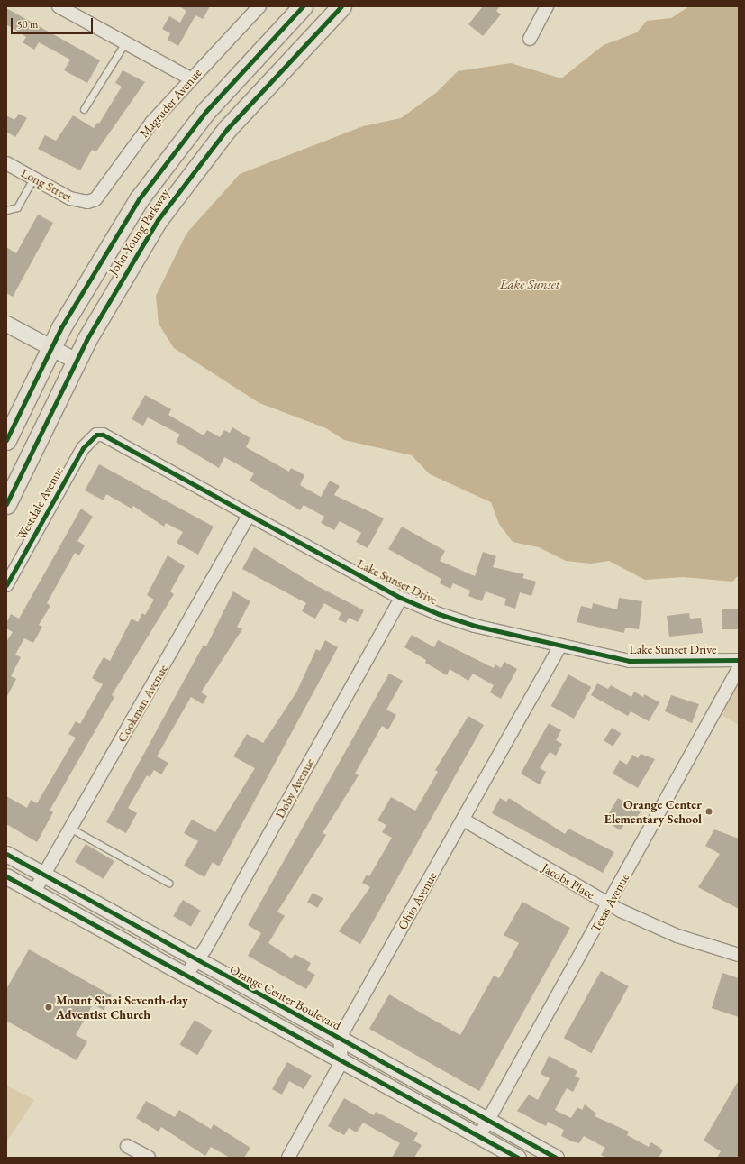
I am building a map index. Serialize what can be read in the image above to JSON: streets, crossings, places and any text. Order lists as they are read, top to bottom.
{
  "streets": {
    "main road": ["John Young Parkway"],
    "street": [
      "Magruder Avenue",
      "Long Street",
      "Westdale Avenue",
      "Lake Sunset Drive",
      "Cookman Avenue",
      "Doby Avenue",
      "Jacobs Place",
      "Ohio Avenue",
      "Texas Avenue",
      "Orange Center Boulevard"
    ]
  },
  "crossings": [
    ["Magruder Avenue", "Long Street"],
    ["Westdale Avenue", "Lake Sunset Drive"],
    ["Lake Sunset Drive", "Cookman Avenue"],
    ["Lake Sunset Drive", "Doby Avenue"],
    ["Lake Sunset Drive", "Ohio Avenue"],
    ["Cookman Avenue", "Orange Center Boulevard"],
    ["Doby Avenue", "Orange Center Boulevard"],
    ["Jacobs Place", "Ohio Avenue"],
    ["Jacobs Place", "Texas Avenue"],
    ["Ohio Avenue", "Orange Center Boulevard"],
    ["Texas Avenue", "Orange Center Boulevard"]
  ],
  "water": ["Lake Sunset"],
  "places": ["Orange Center Elementary School", "Mount Sinai Seventh-day Adventist Church"],
  "scale_bar": "50 m"
}
